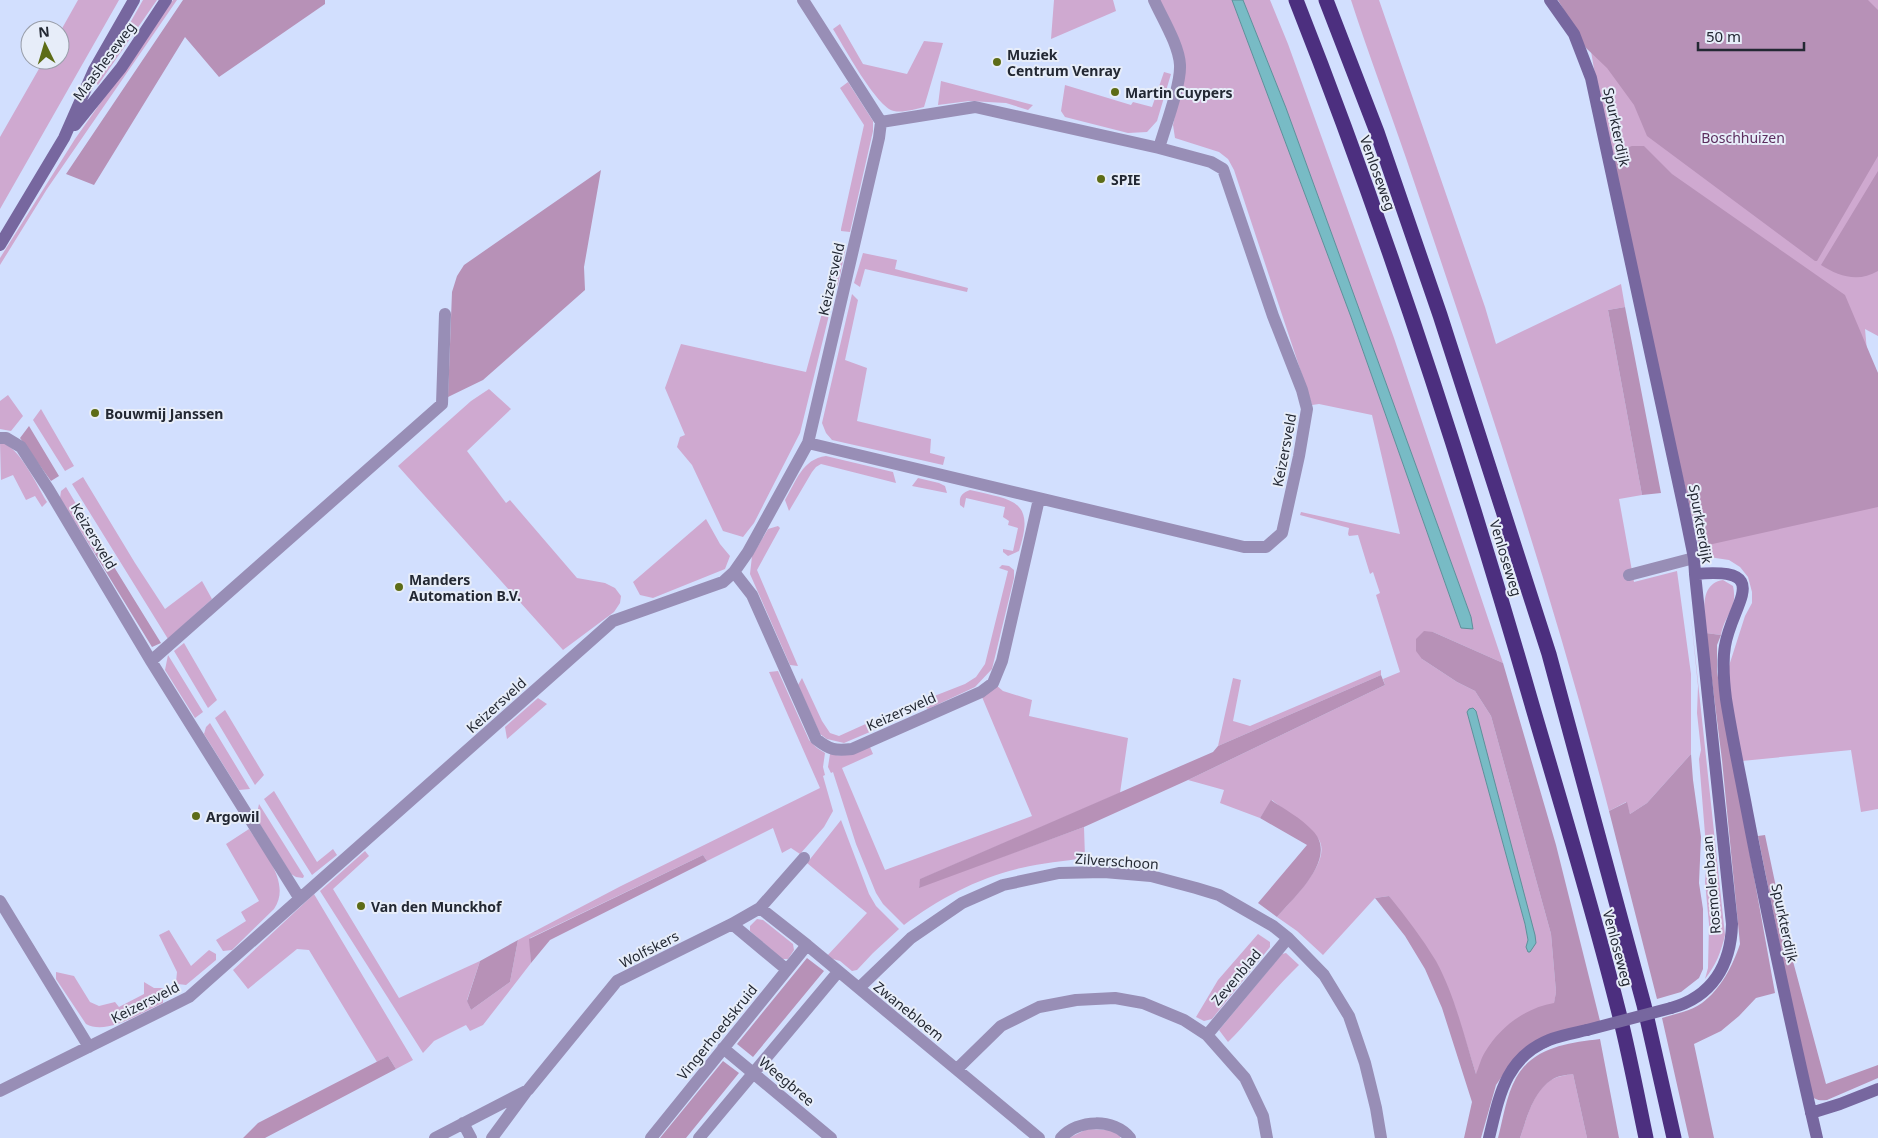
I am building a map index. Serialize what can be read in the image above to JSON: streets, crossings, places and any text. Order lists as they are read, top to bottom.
{
  "streets": {
    "highway": ["Venloseweg"],
    "street": [
      "Maasheseweg",
      "Spurkterdijk",
      "Keizersveld",
      "Zilverschoon",
      "Rosmolenbaan",
      "Wolfskers",
      "Zevenblad",
      "Zwanebloem",
      "Vingerhoedskruid",
      "Weegbree"
    ]
  },
  "crossings": [
    ["Spurkterdijk", "Rosmolenbaan"],
    ["Zilverschoon", "Zevenblad"],
    ["Zilverschoon", "Zwanebloem"],
    ["Wolfskers", "Zwanebloem"],
    ["Zwanebloem", "Vingerhoedskruid"],
    ["Vingerhoedskruid", "Weegbree"]
  ],
  "parks": ["Boschhuizen"],
  "places": [
    "Muziek Centrum Venray",
    "Martin Cuypers",
    "SPIE",
    "Bouwmij Janssen",
    "Manders Automation B.V.",
    "Argowil",
    "Van den Munckhof"
  ],
  "scale_bar": "50 m",
  "north": "top"
}
